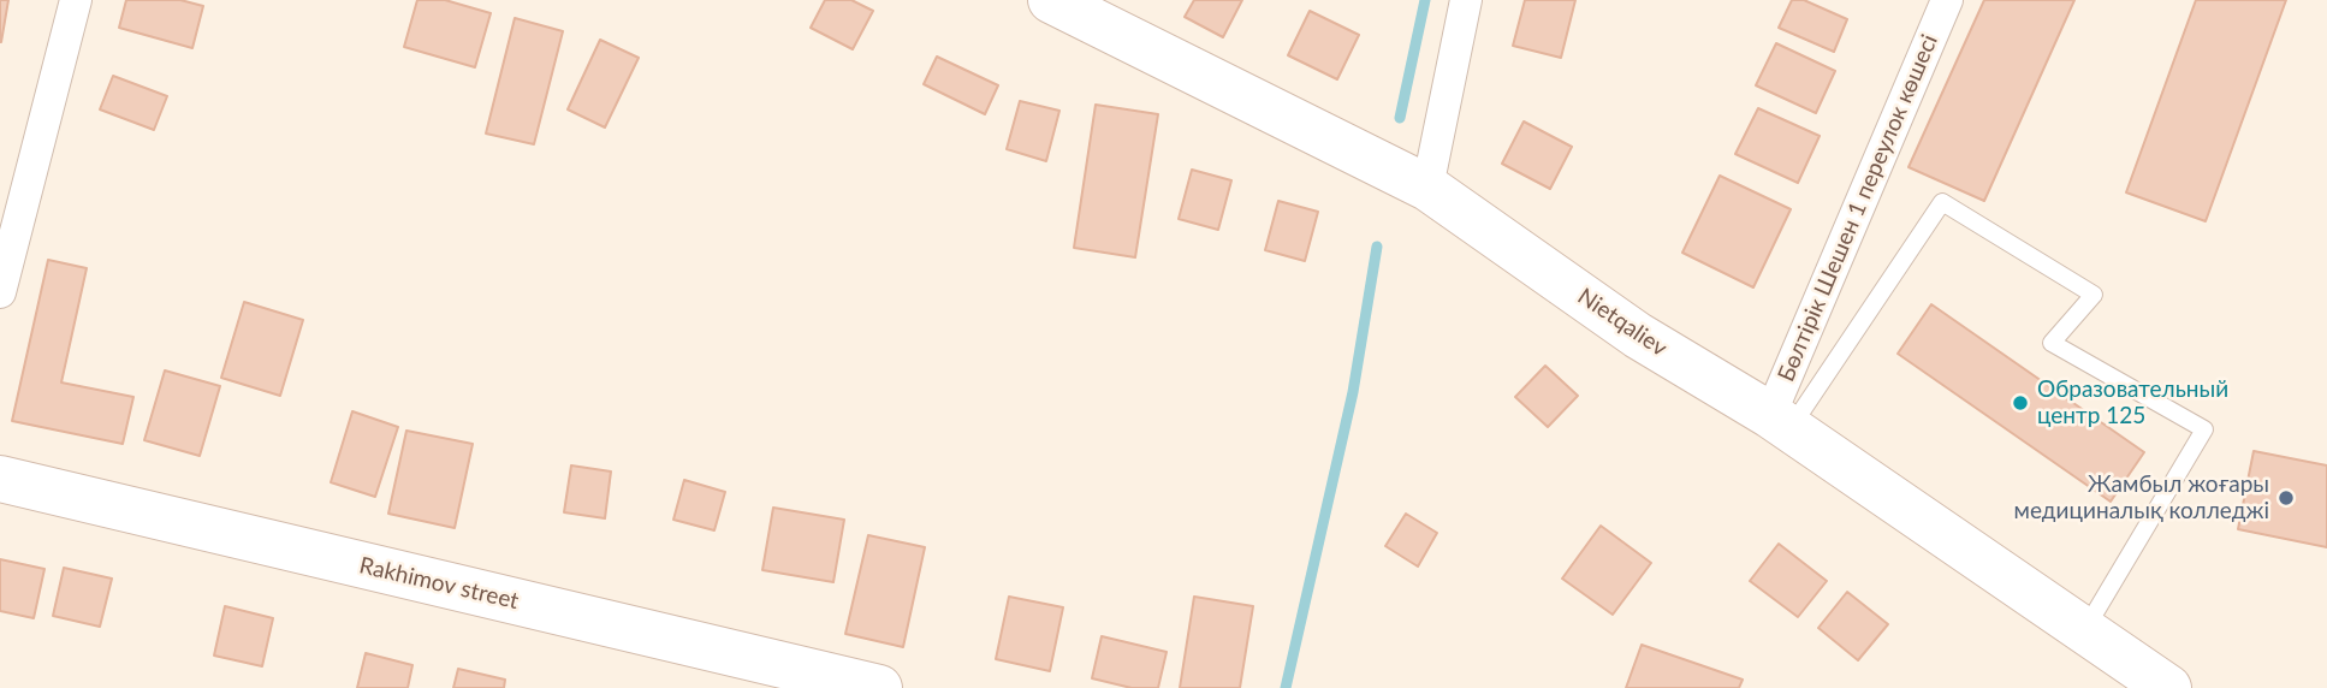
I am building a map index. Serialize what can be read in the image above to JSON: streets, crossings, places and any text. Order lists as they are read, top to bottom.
{
  "streets": {
    "street": ["Бөлтірік Шешен 1 переулок көшесі", "Nietqaliev", "Rakhimov street"]
  },
  "crossings": [
    ["Бөлтірік Шешен 1 переулок көшесі", "Nietqaliev"]
  ],
  "places": ["Образовательный центр 125", "Жамбыл жоғары медициналық колледжі"]
}
